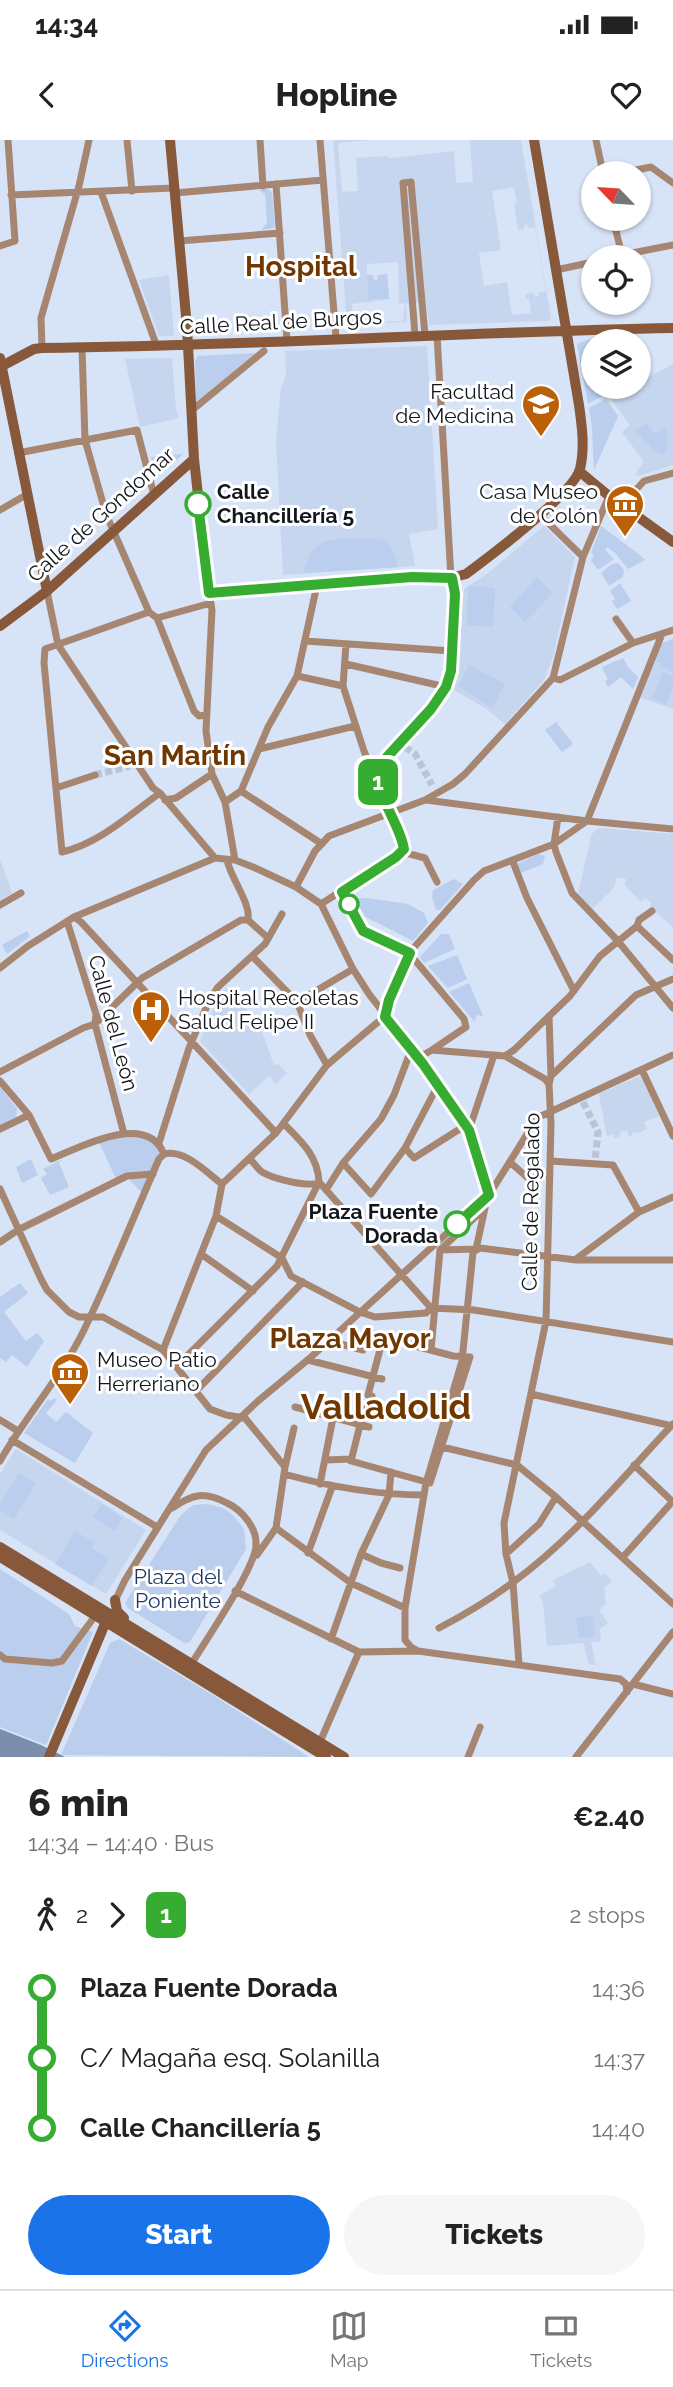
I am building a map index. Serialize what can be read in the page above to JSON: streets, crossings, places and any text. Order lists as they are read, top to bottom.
{
  "streets": {
    "main road": ["Calle Real de Burgos", "Calle de Gondomar"],
    "street": ["Calle del León", "Calle de Regalado"]
  },
  "districts": [
    "Hospital",
    "San Martín",
    "Plaza Mayor",
    "Valladolid"
  ],
  "parks": ["Plaza del Poniente"],
  "places": {
    "school or university": ["Facultad de Medicina"],
    "other": ["Calle Chancillería 5", "Plaza Fuente Dorada"],
    "museum": ["Casa Museo de Colón", "Museo Patio Herreriano"],
    "hospital": ["Hospital Recoletas Salud Felipe II"]
  },
  "lines": ["bus line 1"],
  "north": "top left",
  "page": {
    "status": "14:34",
    "header": "Hopline",
    "on_map": "1",
    "heading": ["6 min", "14:34 – 14:40 · Bus", "€2.40"],
    "legs": ["2", "1", "2 stops"],
    "list": [
      {
        "name": "Plaza Fuente Dorada",
        "value": "14:36"
      },
      {
        "name": "C/ Magaña esq. Solanilla",
        "value": "14:37"
      },
      {
        "name": "Calle Chancillería 5",
        "value": "14:40"
      }
    ],
    "buttons": ["Start", "Tickets"],
    "tabs": ["Directions", "Map", "Tickets"]
  }
}
